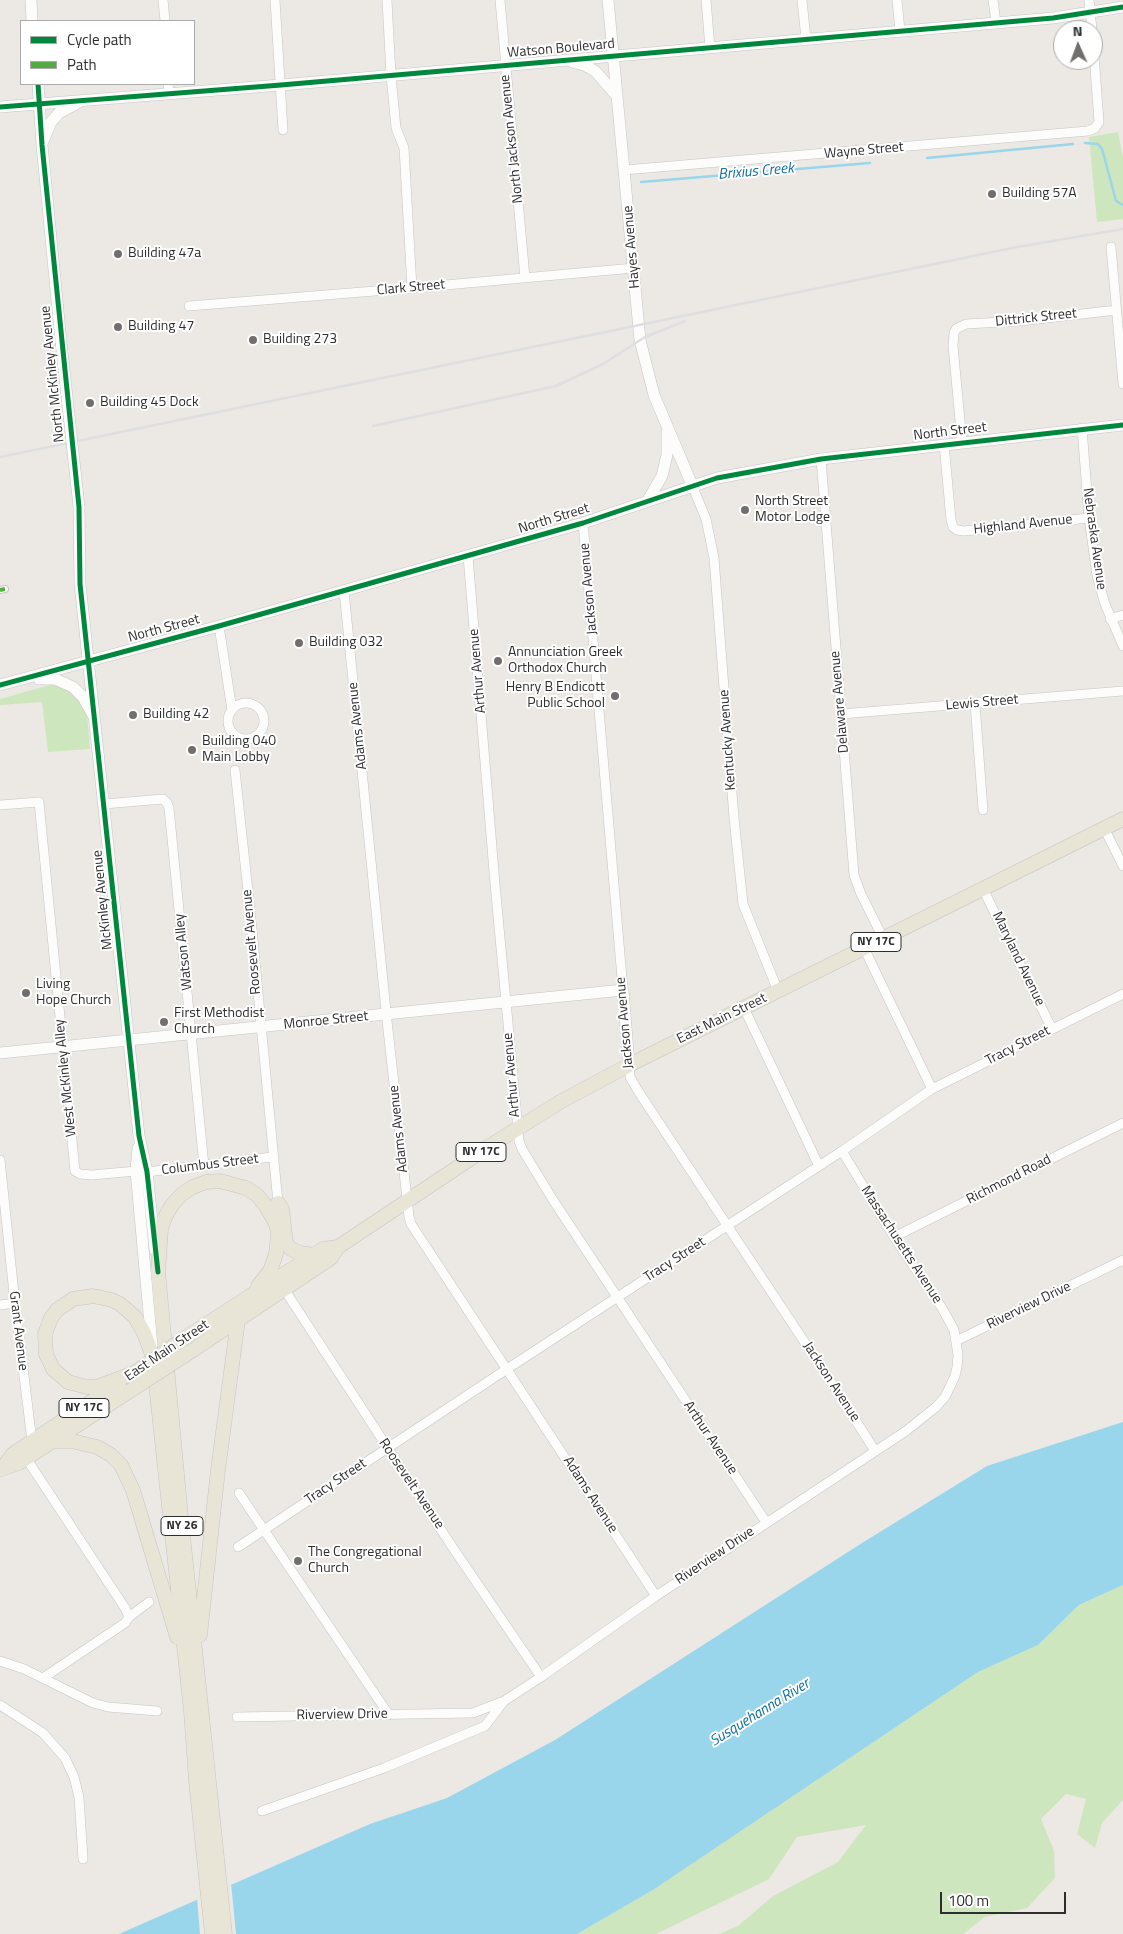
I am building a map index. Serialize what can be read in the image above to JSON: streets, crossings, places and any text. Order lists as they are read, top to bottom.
{
  "streets": {
    "main road": ["NY 17C", "East Main Street", "NY 26"],
    "street": [
      "Watson Boulevard",
      "North Jackson Avenue",
      "Wayne Street",
      "Hayes Avenue",
      "Clark Street",
      "Dittrick Street",
      "North McKinley Avenue",
      "North Street",
      "Highland Avenue",
      "Nebraska Avenue",
      "Jackson Avenue",
      "Arthur Avenue",
      "Delaware Avenue",
      "Lewis Street",
      "Adams Avenue",
      "Kentucky Avenue",
      "McKinley Avenue",
      "Roosevelt Avenue",
      "Watson Alley",
      "Maryland Avenue",
      "Monroe Street",
      "Tracy Street",
      "West McKinley Alley",
      "Columbus Street",
      "Richmond Road",
      "Massachusetts Avenue",
      "Riverview Drive",
      "Grant Avenue"
    ]
  },
  "crossings": [
    ["Watson Boulevard", "North Jackson Avenue"],
    ["Watson Boulevard", "Hayes Avenue"],
    ["Watson Boulevard", "North McKinley Avenue"],
    ["North Jackson Avenue", "Clark Street"],
    ["Wayne Street", "Hayes Avenue"],
    ["Hayes Avenue", "Clark Street"],
    ["Hayes Avenue", "North Street"],
    ["Hayes Avenue", "Kentucky Avenue"],
    ["Dittrick Street", "North Street"],
    ["North McKinley Avenue", "North Street"],
    ["North McKinley Avenue", "McKinley Avenue"],
    ["North Street", "Highland Avenue"],
    ["North Street", "Nebraska Avenue"],
    ["North Street", "Jackson Avenue"],
    ["North Street", "Arthur Avenue"],
    ["North Street", "Delaware Avenue"],
    ["North Street", "Adams Avenue"],
    ["North Street", "Kentucky Avenue"],
    ["North Street", "McKinley Avenue"],
    ["Highland Avenue", "Nebraska Avenue"],
    ["Jackson Avenue", "East Main Street"],
    ["Jackson Avenue", "Monroe Street"],
    ["Jackson Avenue", "Tracy Street"],
    ["Jackson Avenue", "Riverview Drive"],
    ["Arthur Avenue", "East Main Street"],
    ["Arthur Avenue", "Monroe Street"],
    ["Arthur Avenue", "Tracy Street"],
    ["Arthur Avenue", "Riverview Drive"],
    ["Delaware Avenue", "Lewis Street"],
    ["Delaware Avenue", "East Main Street"],
    ["Adams Avenue", "East Main Street"],
    ["Adams Avenue", "Monroe Street"],
    ["Adams Avenue", "Tracy Street"],
    ["Adams Avenue", "Riverview Drive"],
    ["Kentucky Avenue", "East Main Street"],
    ["McKinley Avenue", "Watson Alley"],
    ["McKinley Avenue", "Monroe Street"],
    ["McKinley Avenue", "West McKinley Alley"],
    ["McKinley Avenue", "Columbus Street"],
    ["McKinley Avenue", "NY 26"],
    ["Roosevelt Avenue", "East Main Street"],
    ["Roosevelt Avenue", "Monroe Street"],
    ["Roosevelt Avenue", "Tracy Street"],
    ["Roosevelt Avenue", "Columbus Street"],
    ["Roosevelt Avenue", "Riverview Drive"],
    ["Watson Alley", "Monroe Street"],
    ["Watson Alley", "Columbus Street"],
    ["Maryland Avenue", "East Main Street"],
    ["Maryland Avenue", "Tracy Street"],
    ["East Main Street", "Grant Avenue"],
    ["East Main Street", "NY 26"],
    ["Monroe Street", "West McKinley Alley"],
    ["Tracy Street", "Massachusetts Avenue"],
    ["West McKinley Alley", "Columbus Street"],
    ["Richmond Road", "Massachusetts Avenue"],
    ["Massachusetts Avenue", "Riverview Drive"]
  ],
  "water": ["Brixius Creek", "Susquehanna River"],
  "places": [
    "Building 57A",
    "Building 47a",
    "Building 47",
    "Building 273",
    "Building 45 Dock",
    "North Street Motor Lodge",
    "Building 032",
    "Annunciation Greek Orthodox Church",
    "Henry B Endicott Public School",
    "Building 42",
    "Building 040 Main Lobby",
    "Living Hope Church",
    "First Methodist Church",
    "The Congregational Church"
  ],
  "legend": ["Cycle path", "Path"],
  "scale_bar": "100 m",
  "north": "top"
}
